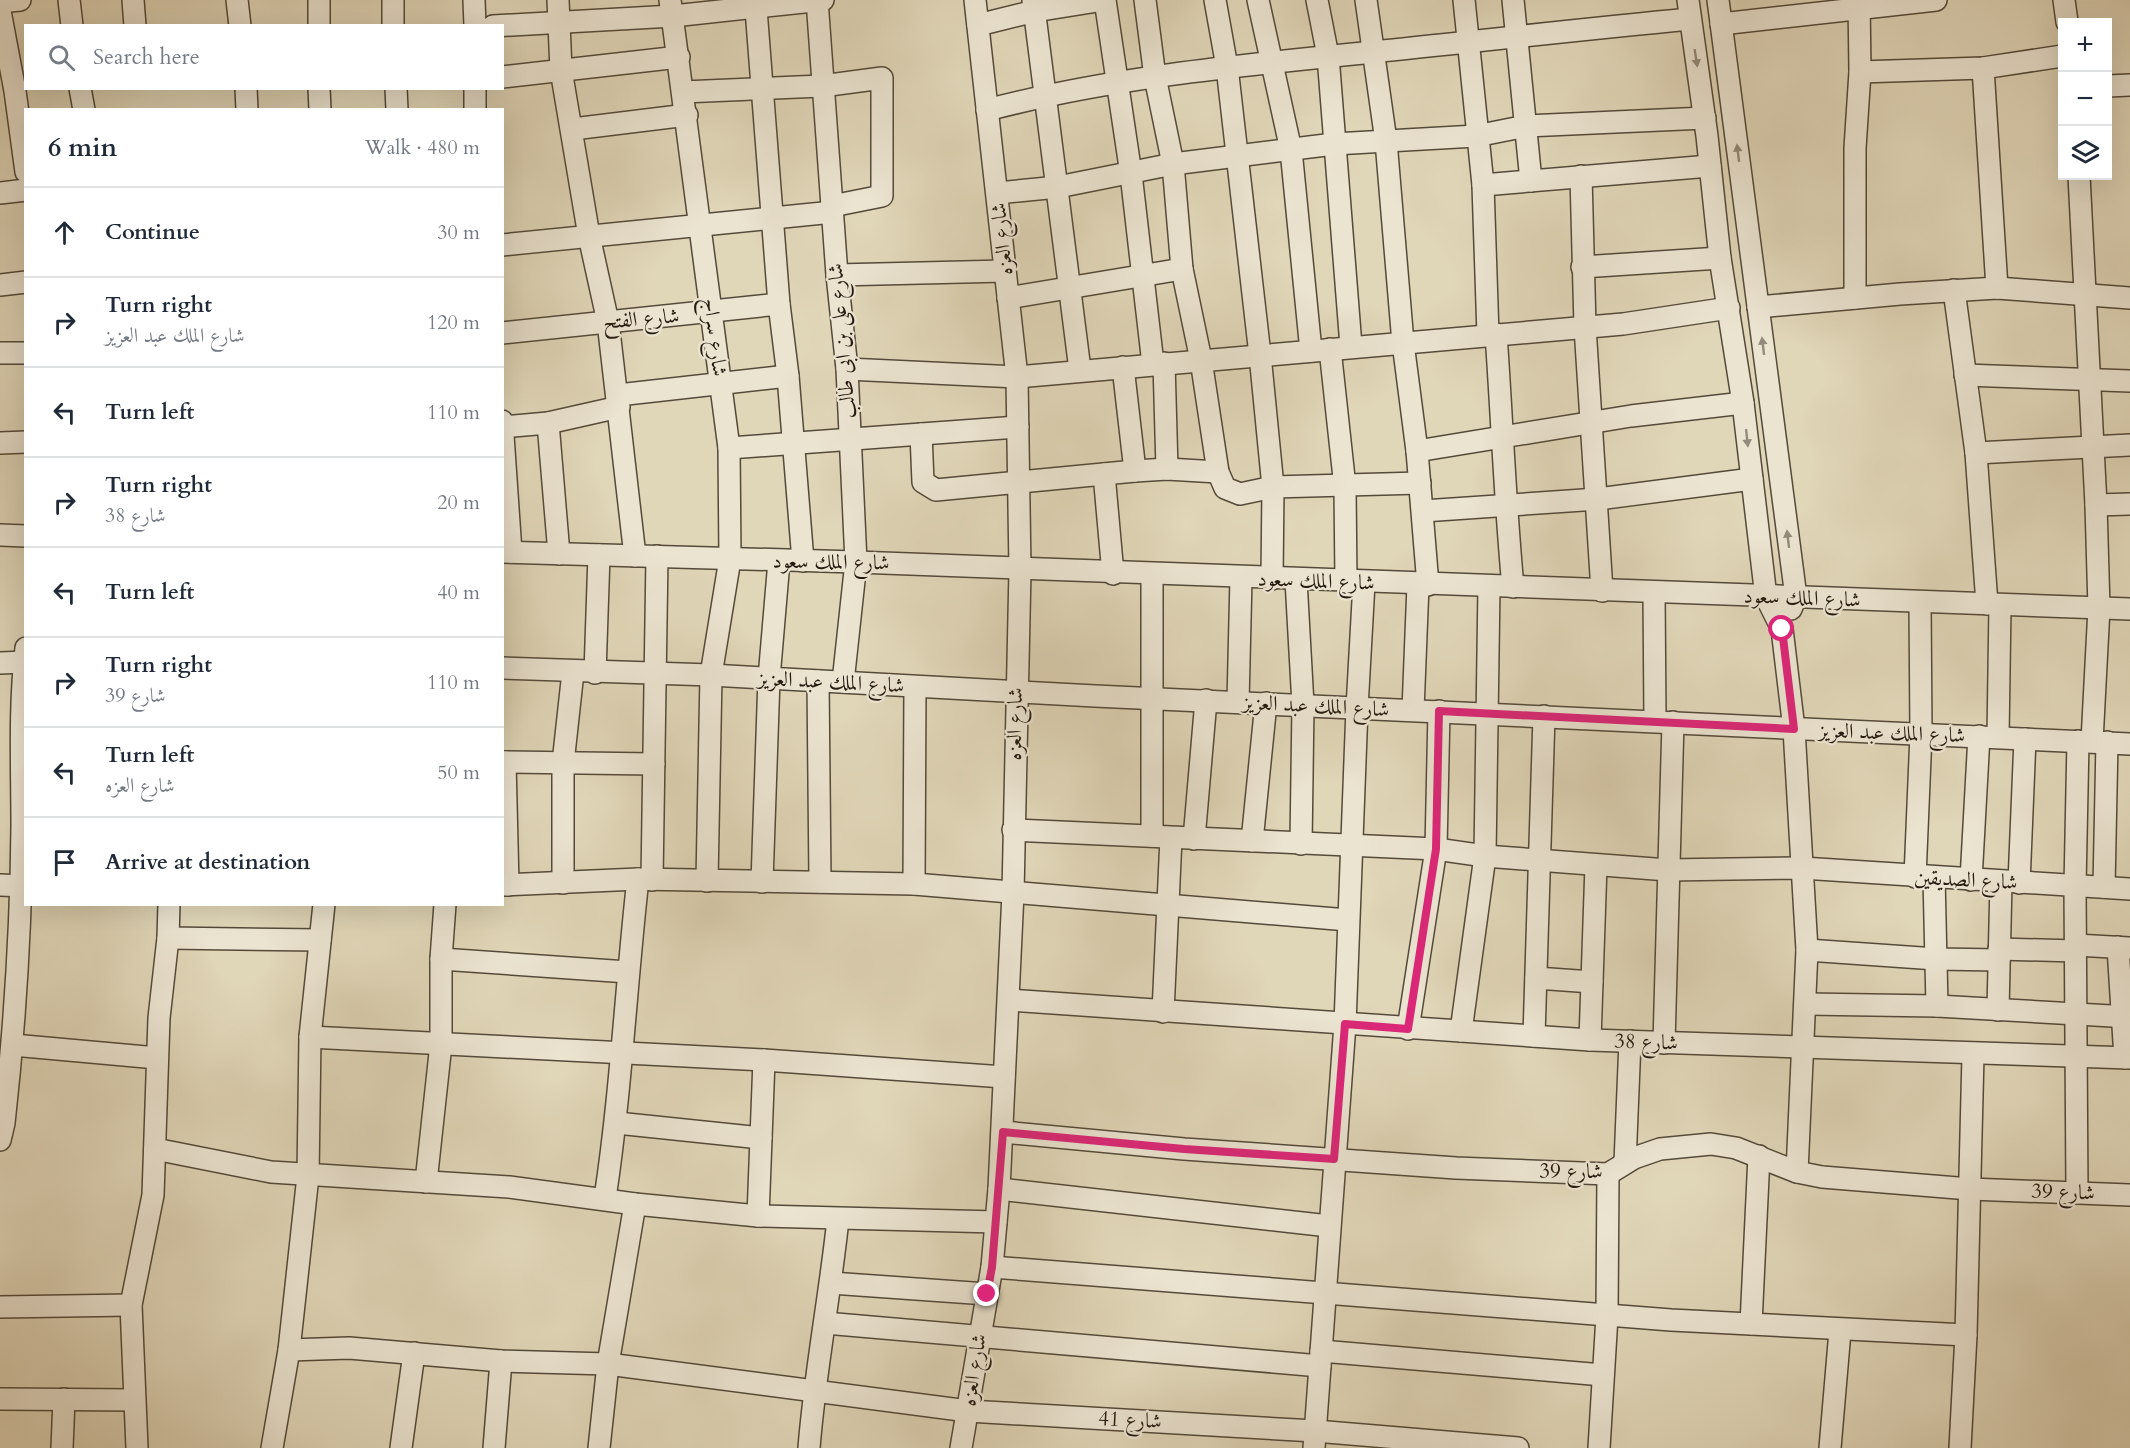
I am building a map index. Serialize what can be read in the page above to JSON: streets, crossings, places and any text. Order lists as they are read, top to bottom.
{
  "streets": {
    "street": [
      "شارع العزه",
      "شارع الفتح",
      "شارع سراج",
      "شارع على بن ابى طالب",
      "شارع الملك سعود",
      "شارع الملك عبد العزيز",
      "شارع الصديقين",
      "شارع 38",
      "شارع 39",
      "شارع 41"
    ]
  },
  "crossings": [
    ["شارع العزه", "شارع الملك سعود"],
    ["شارع العزه", "شارع الملك عبد العزيز"],
    ["شارع العزه", "شارع الصديقين"],
    ["شارع العزه", "شارع 38"],
    ["شارع العزه", "شارع 39"],
    ["شارع العزه", "شارع 41"],
    ["شارع الفتح", "شارع سراج"],
    ["شارع سراج", "شارع الملك سعود"],
    ["شارع سراج", "شارع الملك عبد العزيز"],
    ["شارع على بن ابى طالب", "شارع الملك سعود"],
    ["شارع على بن ابى طالب", "شارع الملك عبد العزيز"]
  ],
  "page": {
    "map_buttons": ["+", "−"],
    "search": "Search here",
    "heading": ["6 min", "Walk · 480 m"],
    "list": [
      ["Continue", "30 m"],
      ["Turn right", "شارع الملك عبد العزيز", "120 m"],
      ["Turn left", "110 m"],
      ["Turn right", "شارع 38", "20 m"],
      ["Turn left", "40 m"],
      ["Turn right", "شارع 39", "110 m"],
      ["Turn left", "شارع العزه", "50 m"],
      "Arrive at destination"
    ]
  }
}
